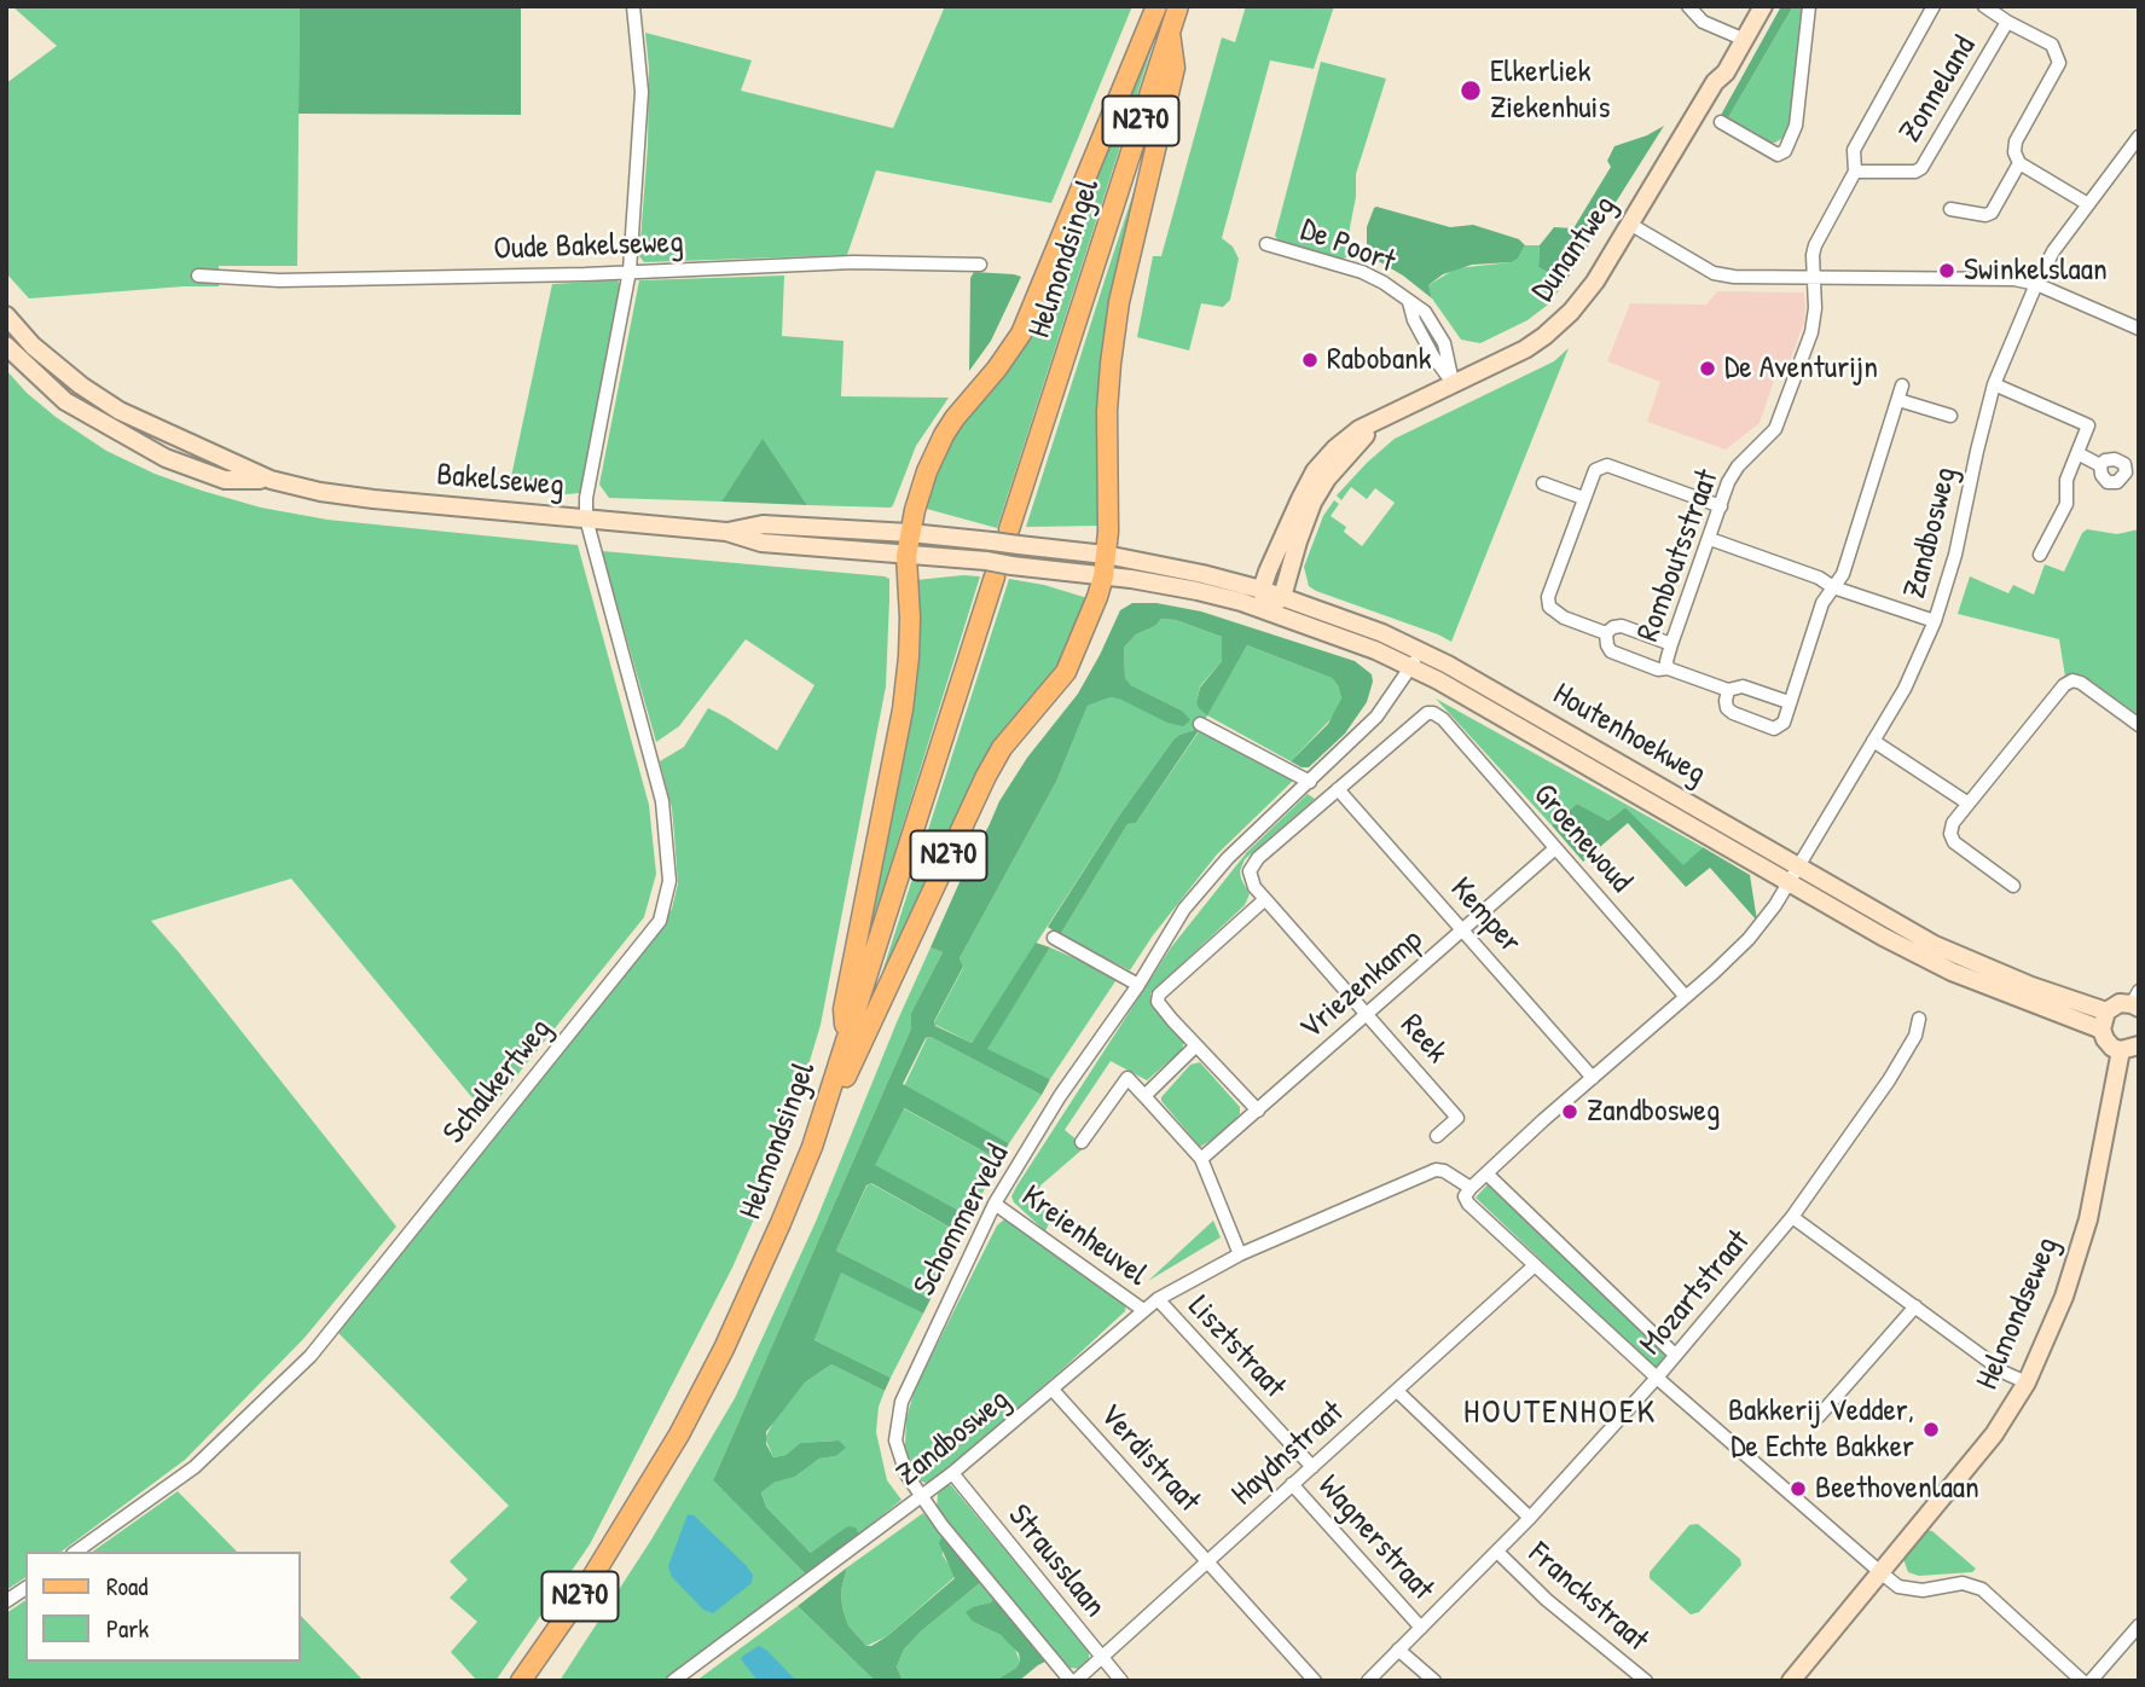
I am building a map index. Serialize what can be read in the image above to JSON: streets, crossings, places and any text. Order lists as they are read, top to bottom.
{
  "streets": {
    "main road": ["N270", "Helmondsingel"],
    "street": [
      "Zonneland",
      "Oude Bakelseweg",
      "De Poort",
      "Dunantweg",
      "Bakelseweg",
      "Zandbosweg",
      "Romboutsstraat",
      "Houtenhoekweg",
      "Groenewoud",
      "Kemper",
      "Vriezenkamp",
      "Reek",
      "Schalkertweg",
      "Schommerveld",
      "Kreienheuvel",
      "Mozartstraat",
      "Helmondseweg",
      "Lisztstraat",
      "Haydnstraat",
      "Verdistraat",
      "Wagnerstraat",
      "Strausslaan",
      "Franckstraat"
    ]
  },
  "crossings": [
    ["Zonneland", "Romboutsstraat"],
    ["N270", "Helmondsingel"],
    ["N270", "Bakelseweg"],
    ["N270", "Houtenhoekweg"],
    ["De Poort", "Dunantweg"],
    ["Dunantweg", "Houtenhoekweg"],
    ["Helmondsingel", "Bakelseweg"],
    ["Bakelseweg", "Houtenhoekweg"],
    ["Bakelseweg", "Schalkertweg"],
    ["Zandbosweg", "Houtenhoekweg"],
    ["Zandbosweg", "Groenewoud"],
    ["Zandbosweg", "Kemper"],
    ["Zandbosweg", "Schommerveld"],
    ["Zandbosweg", "Kreienheuvel"],
    ["Zandbosweg", "Lisztstraat"],
    ["Zandbosweg", "Verdistraat"],
    ["Zandbosweg", "Strausslaan"],
    ["Houtenhoekweg", "Schommerveld"],
    ["Groenewoud", "Kemper"],
    ["Groenewoud", "Vriezenkamp"],
    ["Kemper", "Vriezenkamp"],
    ["Vriezenkamp", "Reek"],
    ["Schommerveld", "Kreienheuvel"],
    ["Schommerveld", "Strausslaan"],
    ["Mozartstraat", "Wagnerstraat"],
    ["Mozartstraat", "Franckstraat"],
    ["Lisztstraat", "Haydnstraat"],
    ["Haydnstraat", "Verdistraat"],
    ["Haydnstraat", "Wagnerstraat"],
    ["Haydnstraat", "Strausslaan"]
  ],
  "districts": ["HOUTENHOEK"],
  "places": [
    "Elkerliek Ziekenhuis",
    "Swinkelslaan",
    "Rabobank",
    "De Aventurijn",
    "Zandbosweg",
    "Bakkerij Vedder, De Echte Bakker",
    "Beethovenlaan"
  ],
  "legend": ["Road", "Park"]
}
